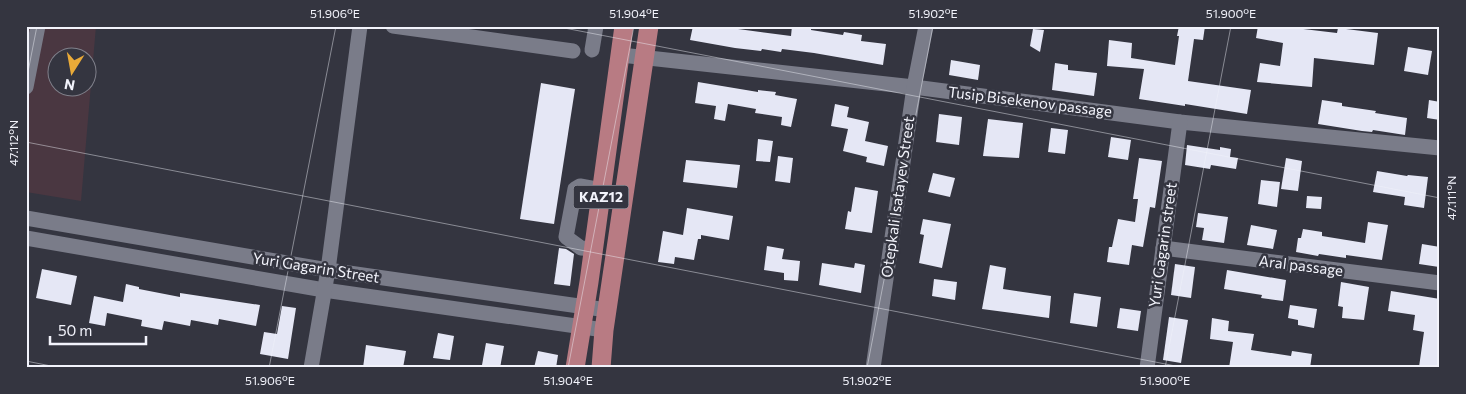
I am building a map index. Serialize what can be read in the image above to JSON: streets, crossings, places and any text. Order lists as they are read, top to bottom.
{
  "streets": {
    "main road": ["KAZ12"],
    "street": [
      "Tusip Bisekenov passage",
      "Otepkali Isatayev Street",
      "Yuri Gagarin street",
      "Aral passage",
      "Yuri Gagarin Street"
    ]
  },
  "crossings": [
    ["Tusip Bisekenov passage", "KAZ12"],
    ["Tusip Bisekenov passage", "Otepkali Isatayev Street"],
    ["Tusip Bisekenov passage", "Yuri Gagarin street"],
    ["KAZ12", "Yuri Gagarin Street"],
    ["Yuri Gagarin street", "Aral passage"]
  ],
  "scale_bar": "50 m",
  "north": "bottom",
  "coordinates": [
    "51.906°E",
    "51.904°E",
    "51.902°E",
    "51.900°E",
    "47.112°N",
    "47.111°N"
  ]
}
